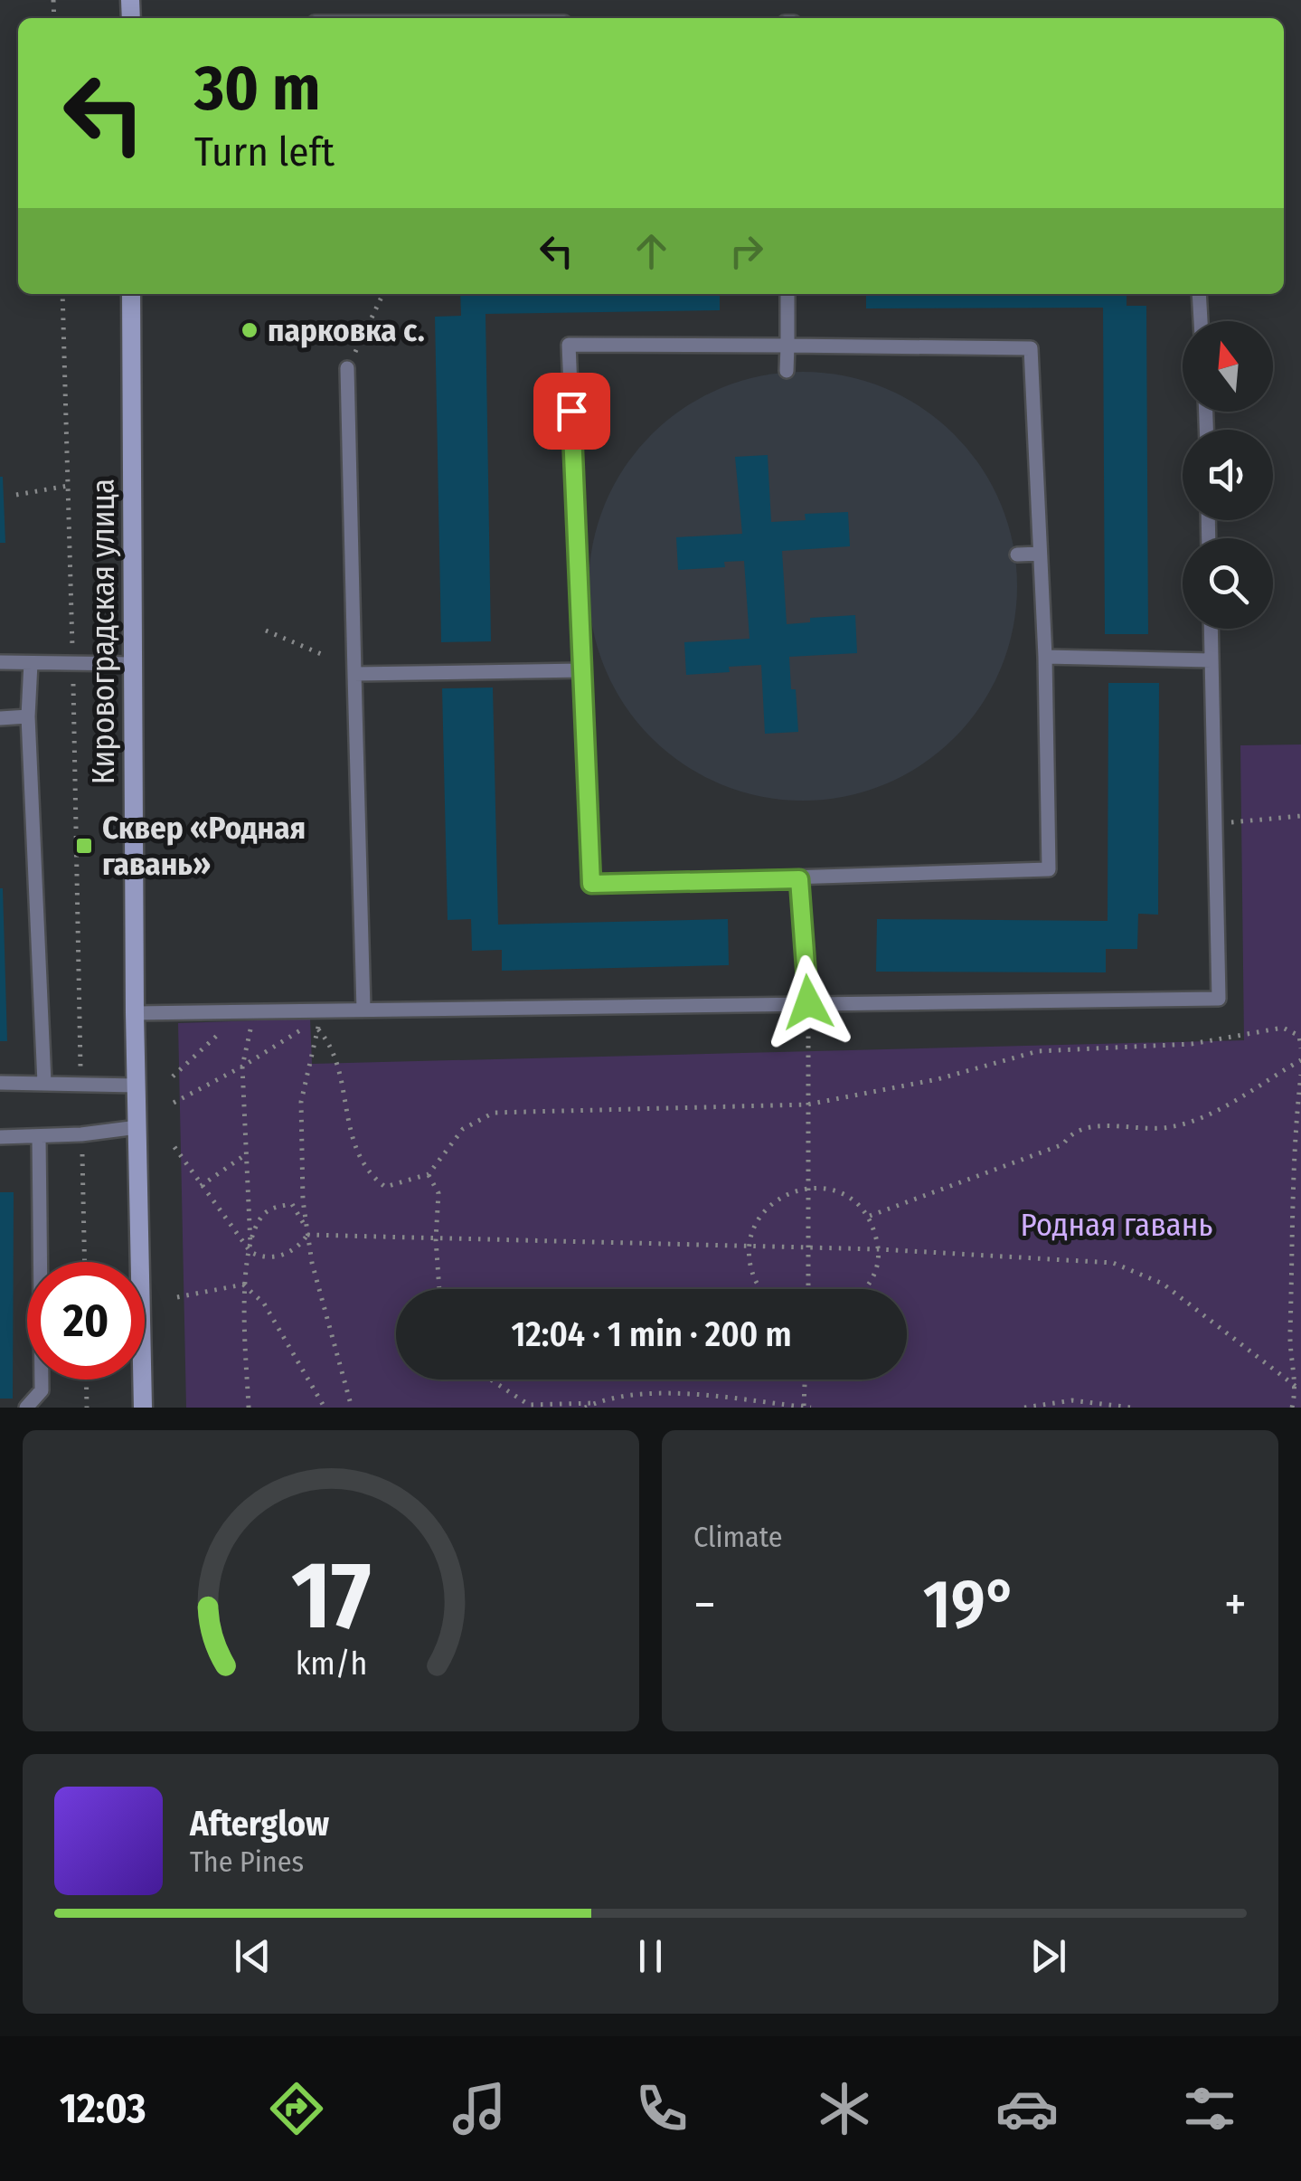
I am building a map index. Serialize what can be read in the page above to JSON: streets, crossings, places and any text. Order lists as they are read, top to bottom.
{
  "streets": {
    "street": ["Кировоградская улица"]
  },
  "parks": ["Родная гавань"],
  "places": {
    "other": ["парковка с."],
    "transit": ["Сквер «Родная гавань»"]
  },
  "north": "top",
  "page": {
    "turn": ["30 m", "Turn left"],
    "limit": "20",
    "trip": "12:04 · 1 min · 200 m",
    "tile": "Climate",
    "heat": ["−", "19°", "+"],
    "song": ["Afterglow", "The Pines"],
    "tabs": "12:03",
    "gauge": ["17", "km/h"]
  }
}
